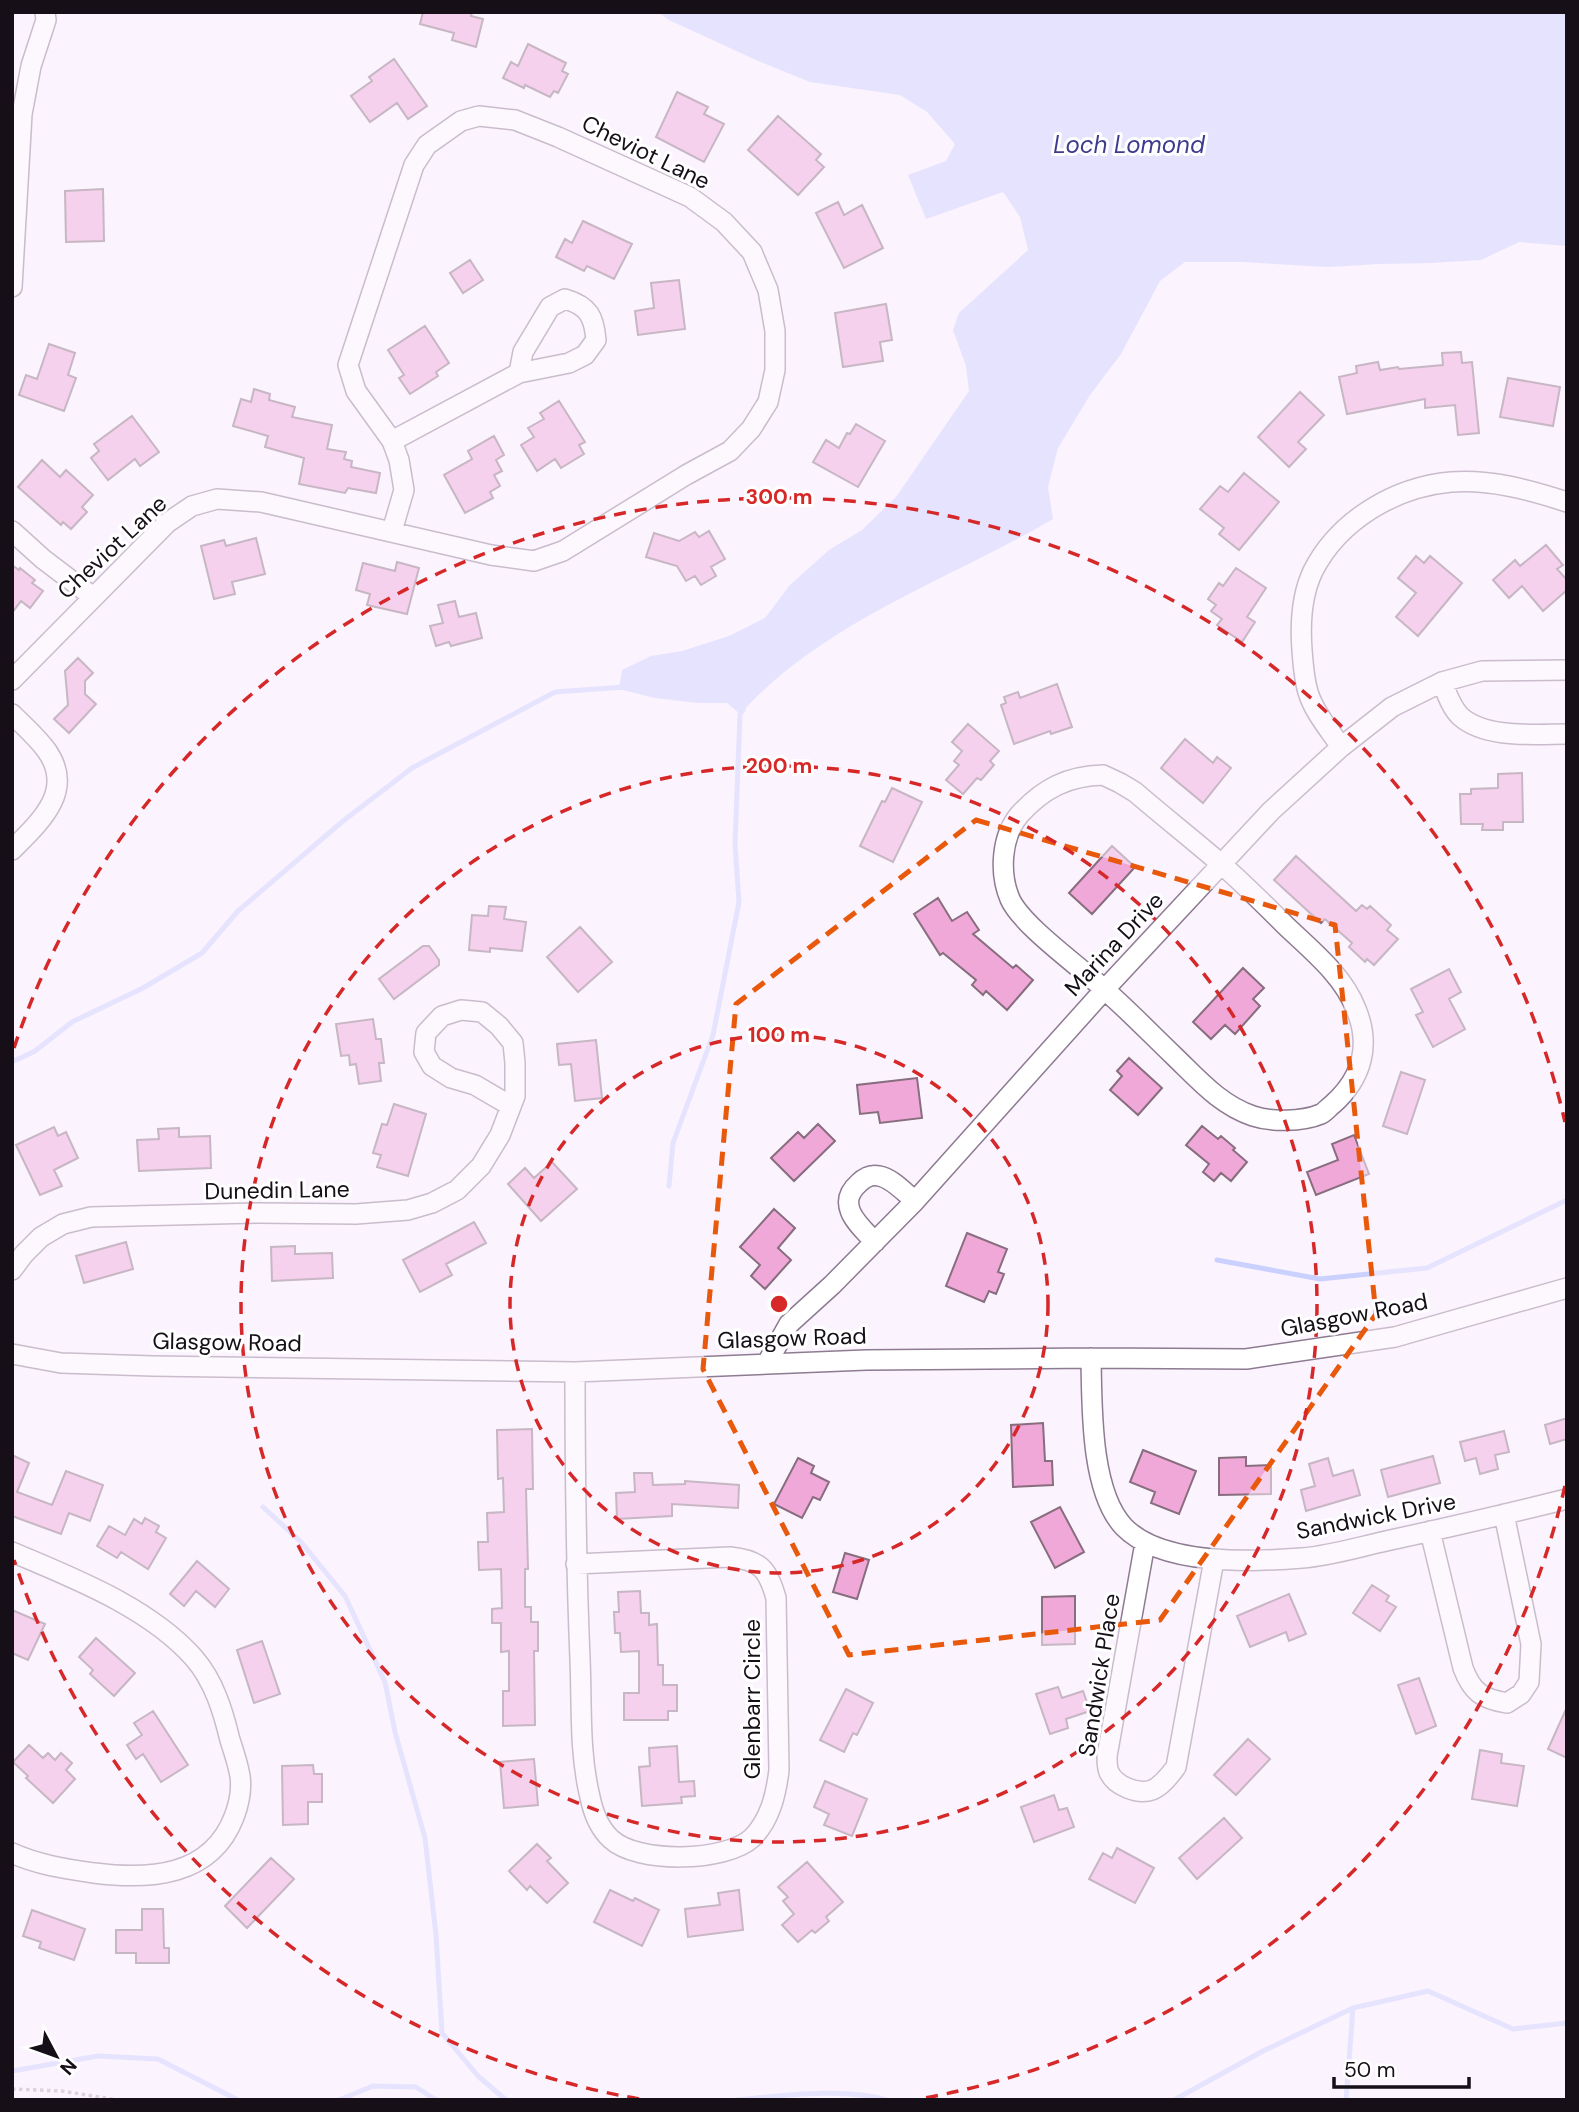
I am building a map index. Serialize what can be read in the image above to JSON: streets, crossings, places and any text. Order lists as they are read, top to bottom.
{
  "streets": {
    "street": [
      "Cheviot Lane",
      "Marina Drive",
      "Dunedin Lane",
      "Glasgow Road",
      "Sandwick Drive",
      "Sandwick Place",
      "Glenbarr Circle"
    ]
  },
  "crossings": [
    ["Marina Drive", "Glasgow Road"],
    ["Glasgow Road", "Sandwick Drive"],
    ["Glasgow Road", "Glenbarr Circle"],
    ["Sandwick Drive", "Sandwick Place"]
  ],
  "water": ["Loch Lomond"],
  "scale_bar": "50 m",
  "north": "bottom right",
  "rings": ["300 m", "200 m", "100 m"]
}
